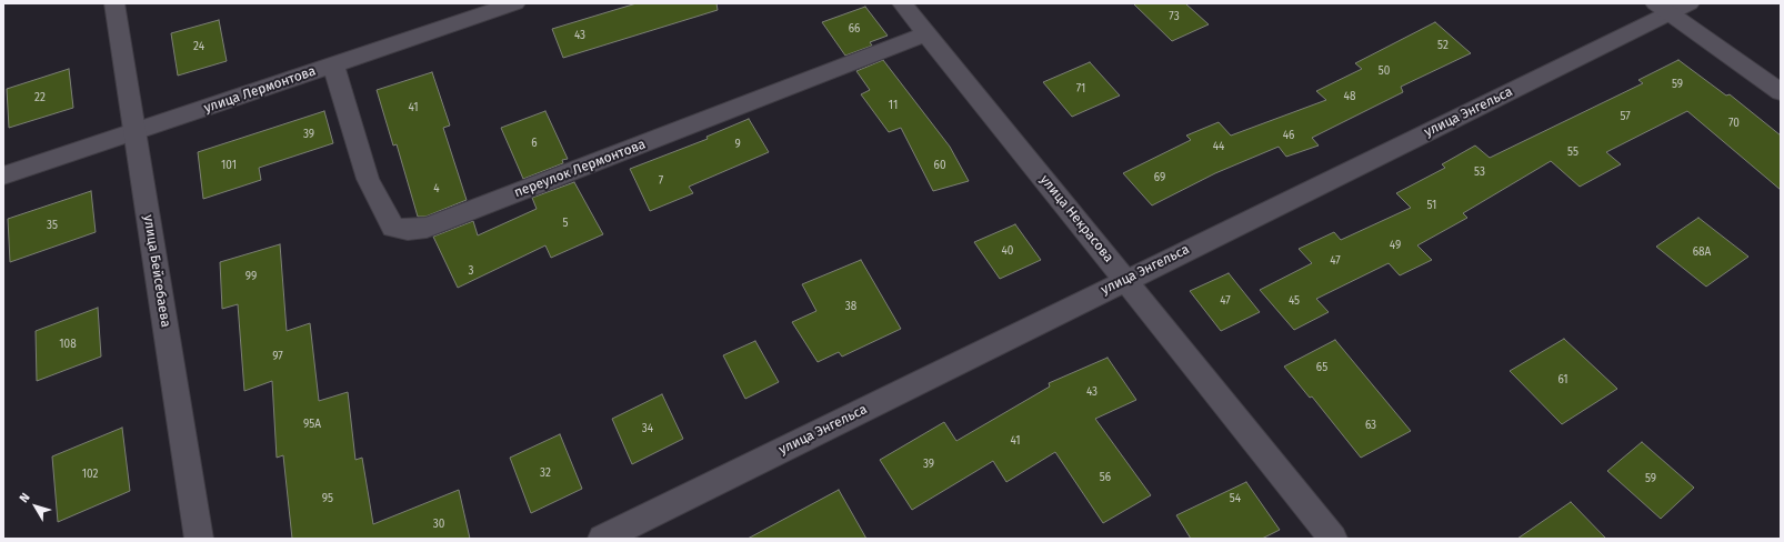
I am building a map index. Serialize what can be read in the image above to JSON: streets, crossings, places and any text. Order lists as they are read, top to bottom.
{
  "streets": {
    "street": [
      "улица Лермонтова",
      "улица Энгельса",
      "переулок Лермонтова",
      "улица Некрасова",
      "улица Бейсебаева"
    ]
  },
  "crossings": [
    ["улица Лермонтова", "переулок Лермонтова"],
    ["улица Лермонтова", "улица Бейсебаева"],
    ["улица Энгельса", "улица Некрасова"],
    ["переулок Лермонтова", "улица Некрасова"]
  ],
  "house_numbers": [
    "73",
    "66",
    "43",
    "52",
    "24",
    "50",
    "59",
    "71",
    "48",
    "22",
    "11",
    "41",
    "57",
    "70",
    "39",
    "46",
    "6",
    "9",
    "44",
    "55",
    "101",
    "60",
    "53",
    "69",
    "7",
    "4",
    "51",
    "5",
    "35",
    "49",
    "40",
    "68А",
    "47",
    "3",
    "99",
    "47",
    "45",
    "38",
    "108",
    "97",
    "65",
    "61",
    "43",
    "95А",
    "63",
    "34",
    "41",
    "39",
    "32",
    "102",
    "56",
    "59",
    "95",
    "54",
    "30"
  ],
  "north": "top left"
}
